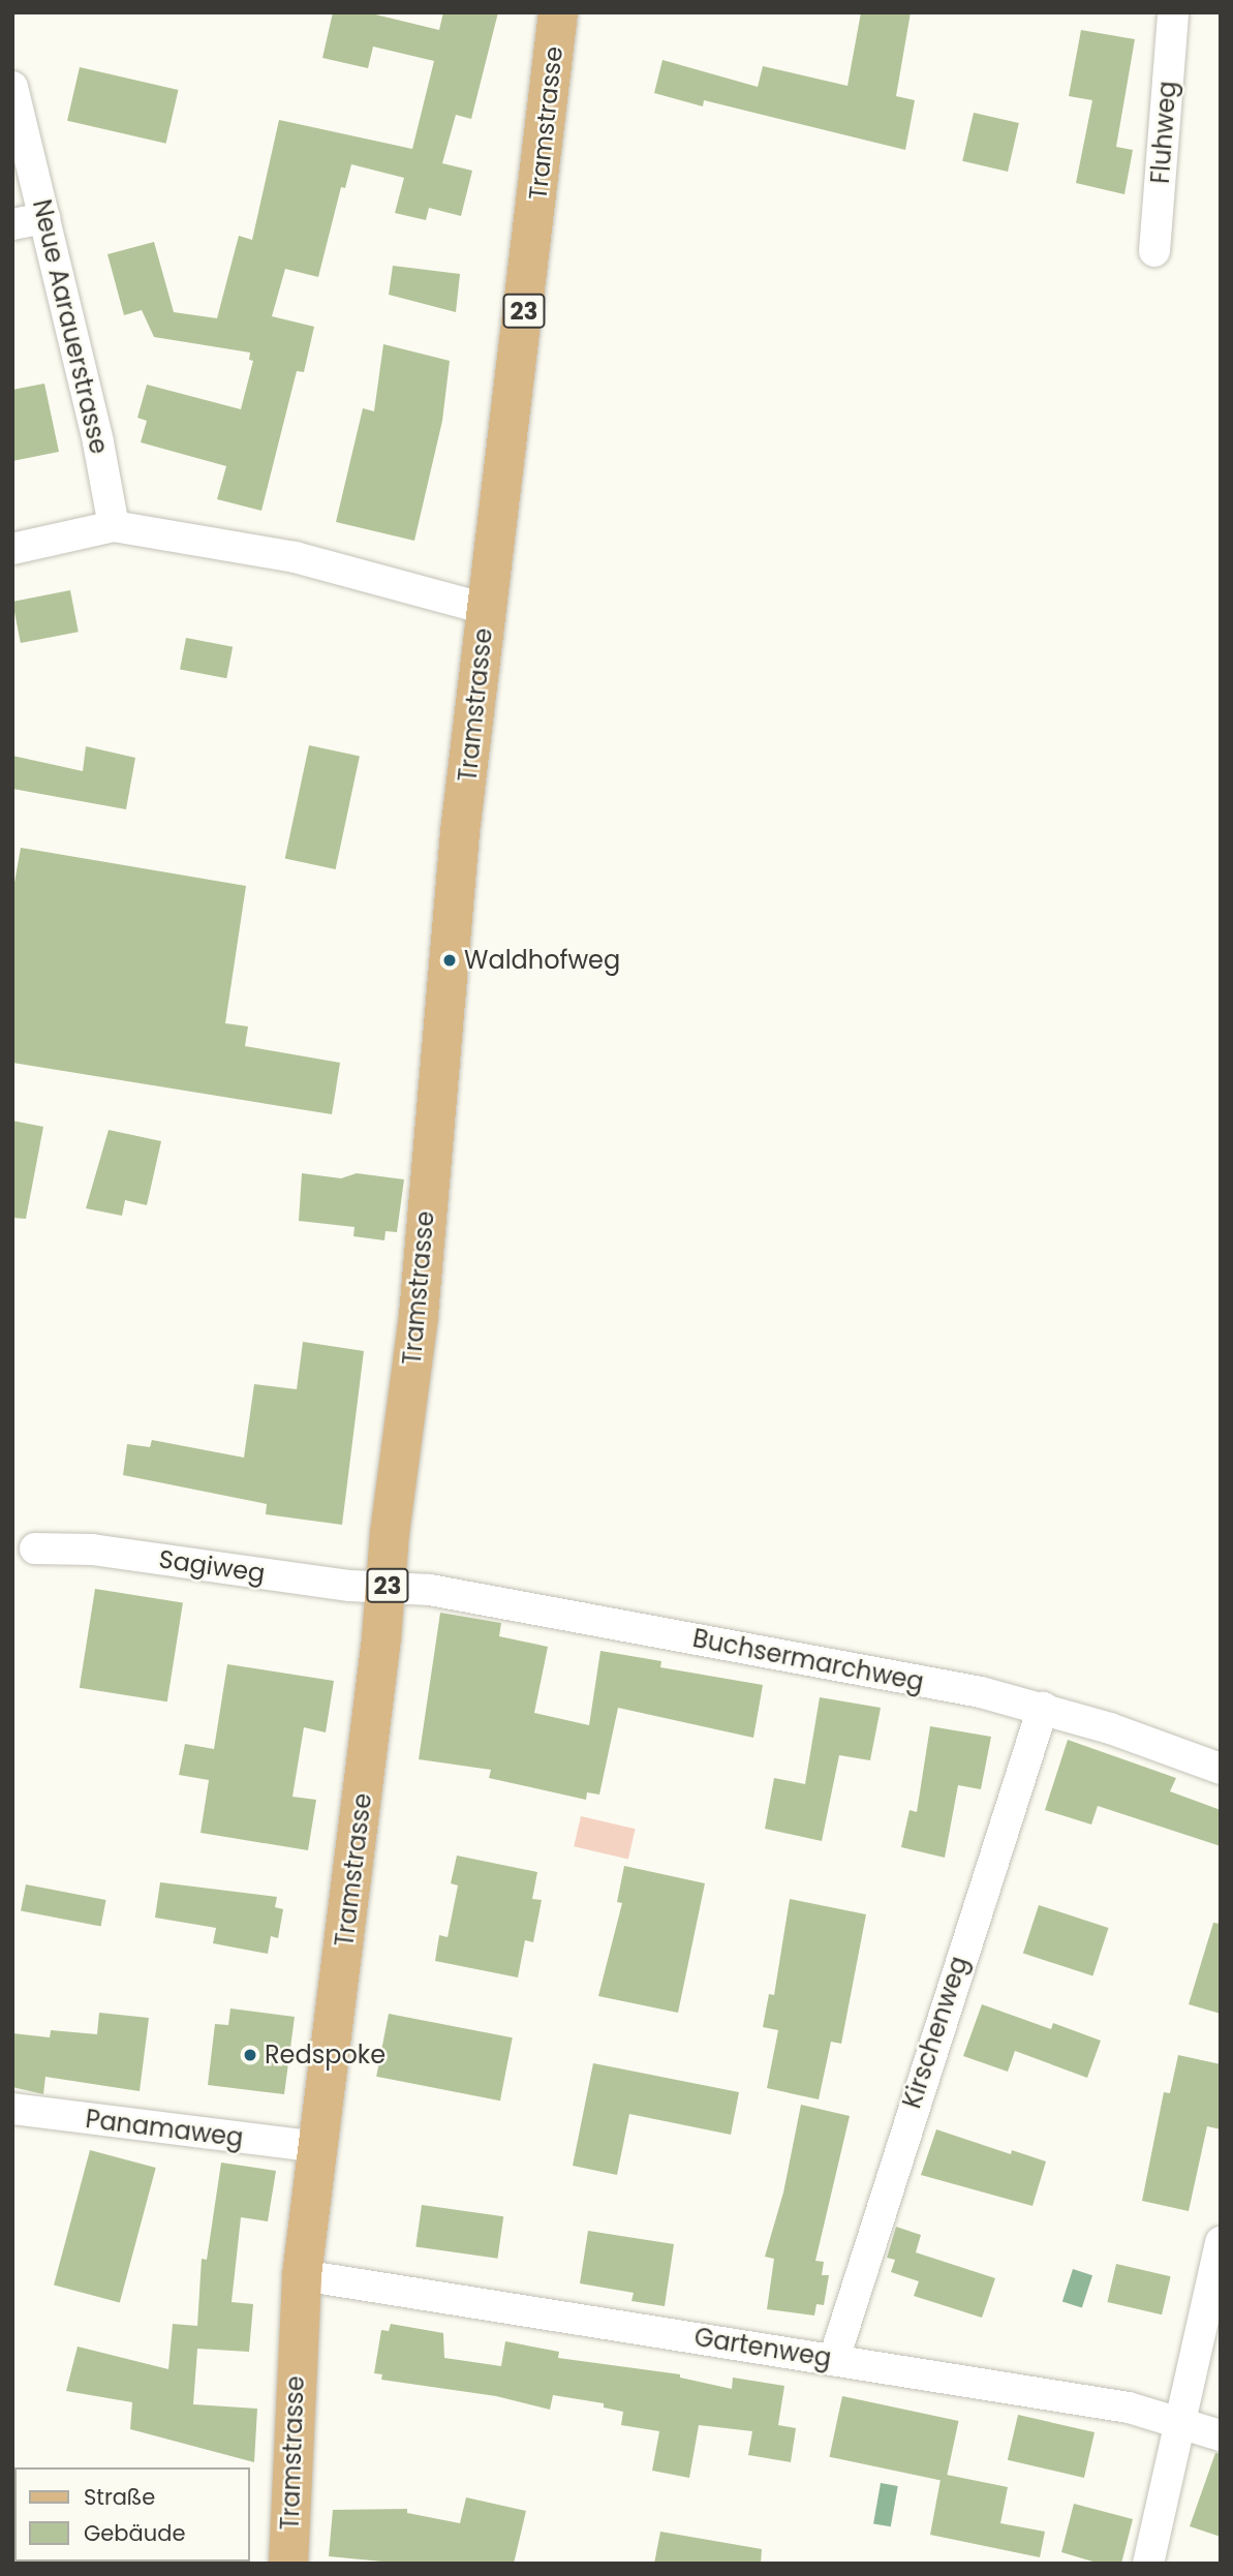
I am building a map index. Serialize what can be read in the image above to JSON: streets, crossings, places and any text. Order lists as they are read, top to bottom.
{
  "streets": {
    "main road": ["Tramstrasse", "23"],
    "street": [
      "Fluhweg",
      "Neue Aarauerstrasse",
      "Sagiweg",
      "Buchsermarchweg",
      "Kirschenweg",
      "Panamaweg",
      "Gartenweg"
    ]
  },
  "crossings": [
    ["Tramstrasse", "Sagiweg"],
    ["Tramstrasse", "Buchsermarchweg"],
    ["Tramstrasse", "Panamaweg"],
    ["Tramstrasse", "Gartenweg"],
    ["Sagiweg", "Buchsermarchweg"],
    ["Buchsermarchweg", "Kirschenweg"],
    ["Kirschenweg", "Gartenweg"]
  ],
  "places": ["Waldhofweg", "Redspoke"],
  "legend": ["Straße", "Gebäude"]
}
